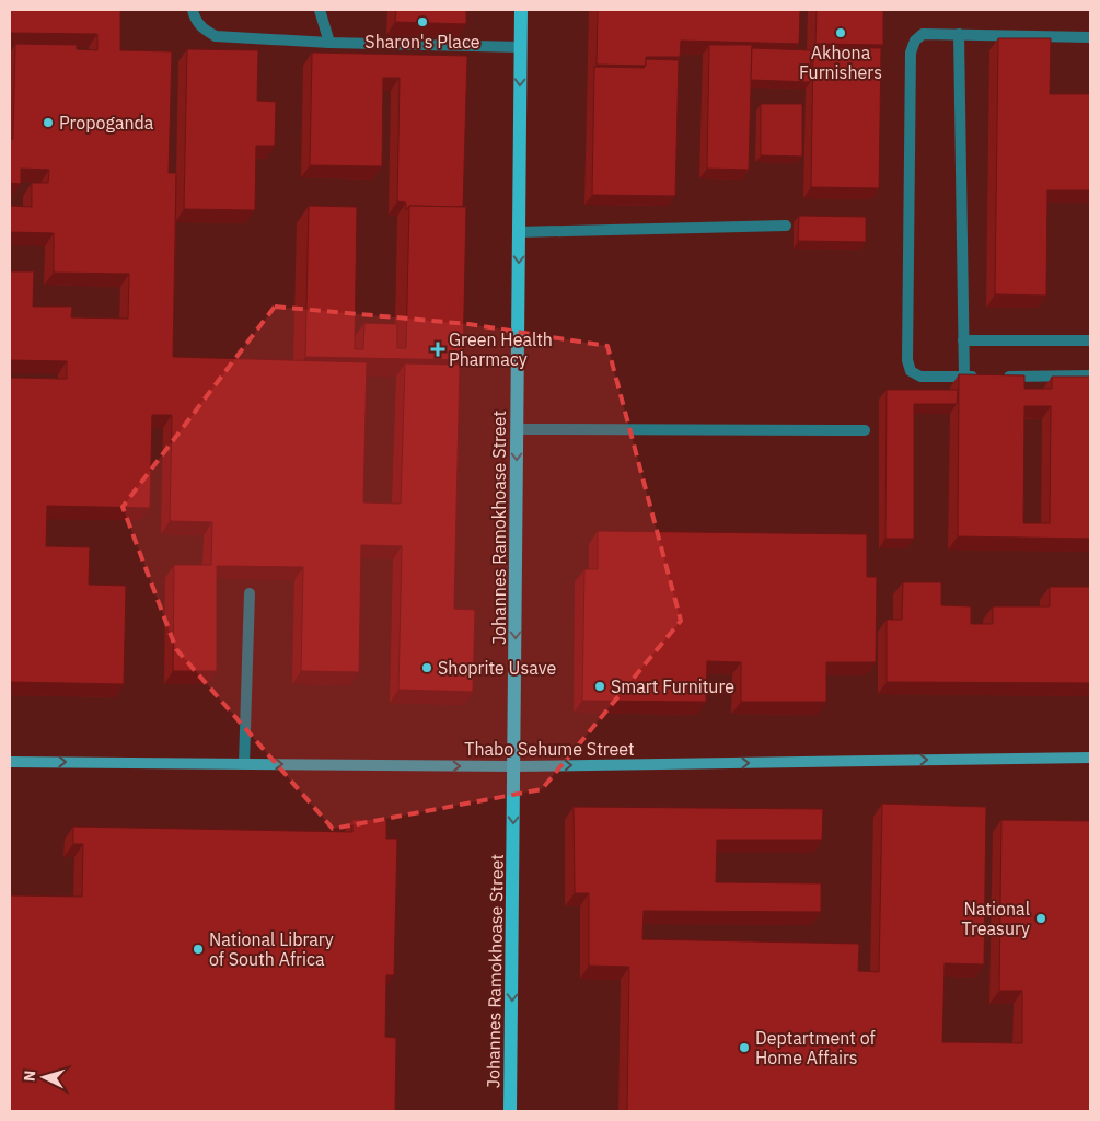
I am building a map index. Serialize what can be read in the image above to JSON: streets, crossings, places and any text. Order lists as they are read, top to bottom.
{
  "streets": {
    "main road": ["Johannes Ramokhoase Street", "Thabo Sehume Street"]
  },
  "crossings": [
    ["Johannes Ramokhoase Street", "Thabo Sehume Street"]
  ],
  "one_way": ["Johannes Ramokhoase Street", "Thabo Sehume Street"],
  "places": {
    "other": [
      "Sharon's Place",
      "Akhona Furnishers",
      "Propoganda",
      "Shoprite Usave",
      "Smart Furniture",
      "National Treasury",
      "National Library of South Africa",
      "Deptartment of Home Affairs"
    ],
    "health": ["Green Health Pharmacy"]
  },
  "north": "left"
}
